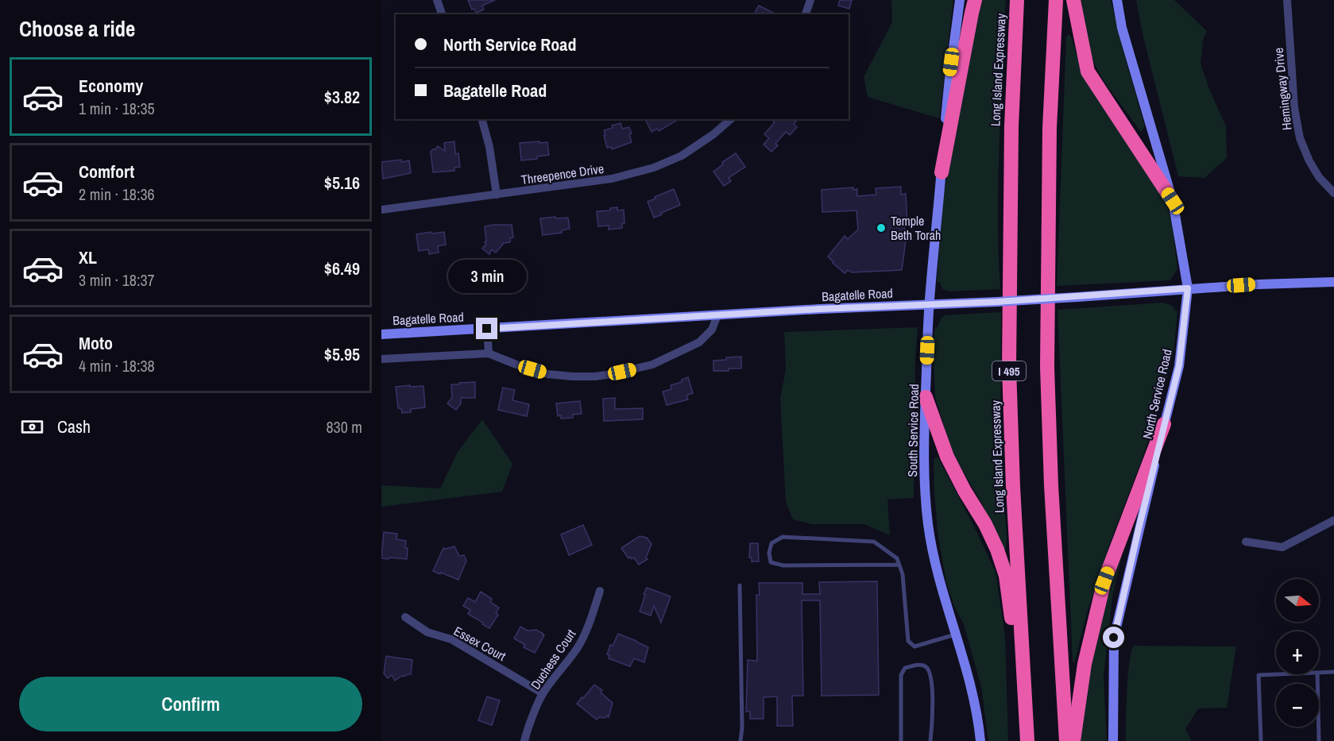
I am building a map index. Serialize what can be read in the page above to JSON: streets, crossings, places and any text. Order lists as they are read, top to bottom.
{
  "streets": {
    "highway": ["Long Island Expressway", "I 495"],
    "main road": ["Bagatelle Road", "North Service Road", "South Service Road"],
    "street": [
      "Hemingway Drive",
      "Threepence Drive",
      "Essex Court",
      "Duchess Court"
    ]
  },
  "crossings": [
    ["Bagatelle Road", "North Service Road"],
    ["Bagatelle Road", "South Service Road"],
    ["Essex Court", "Duchess Court"]
  ],
  "places": ["Temple Beth Torah"],
  "north": "right",
  "page": {
    "heading": "Choose a ride",
    "banner": ["North Service Road", "Bagatelle Road"],
    "list": [
      {
        "name": "Economy",
        "note": "1 min · 18:35",
        "value": "$3.82"
      },
      {
        "name": "Comfort",
        "note": "2 min · 18:36",
        "value": "$5.16"
      },
      {
        "name": "XL",
        "note": "3 min · 18:37",
        "value": "$6.49"
      },
      {
        "name": "Moto",
        "note": "4 min · 18:38",
        "value": "$5.95"
      }
    ],
    "bubble": "3 min",
    "pay": ["Cash", "830 m"],
    "map_buttons": ["+", "−"],
    "buttons": "Confirm"
  }
}
